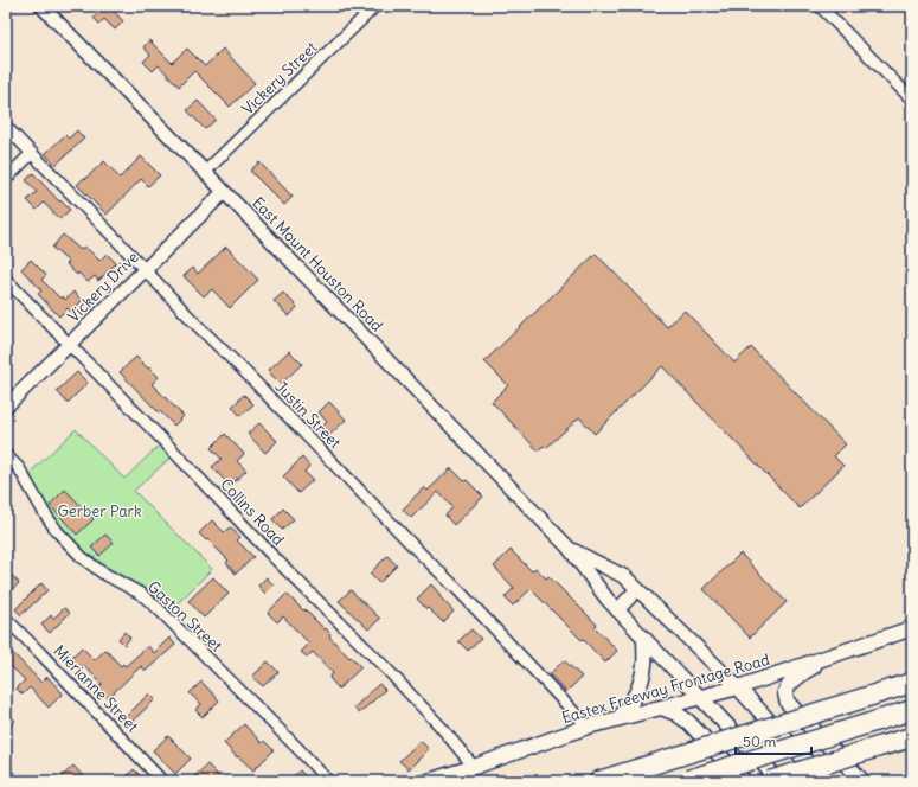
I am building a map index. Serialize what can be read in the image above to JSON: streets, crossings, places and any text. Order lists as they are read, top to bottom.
{
  "streets": {
    "main road": ["East Mount Houston Road", "Eastex Freeway Frontage Road"],
    "street": [
      "Vickery Street",
      "Vickery Drive",
      "Justin Street",
      "Collins Road",
      "Gaston Street",
      "Mierianne Street"
    ]
  },
  "crossings": [
    ["Vickery Street", "East Mount Houston Road"],
    ["East Mount Houston Road", "Vickery Drive"],
    ["East Mount Houston Road", "Eastex Freeway Frontage Road"],
    ["Vickery Drive", "Justin Street"],
    ["Vickery Drive", "Collins Road"],
    ["Justin Street", "Eastex Freeway Frontage Road"],
    ["Collins Road", "Eastex Freeway Frontage Road"]
  ],
  "parks": ["Gerber Park"],
  "scale_bar": "50 m"
}
